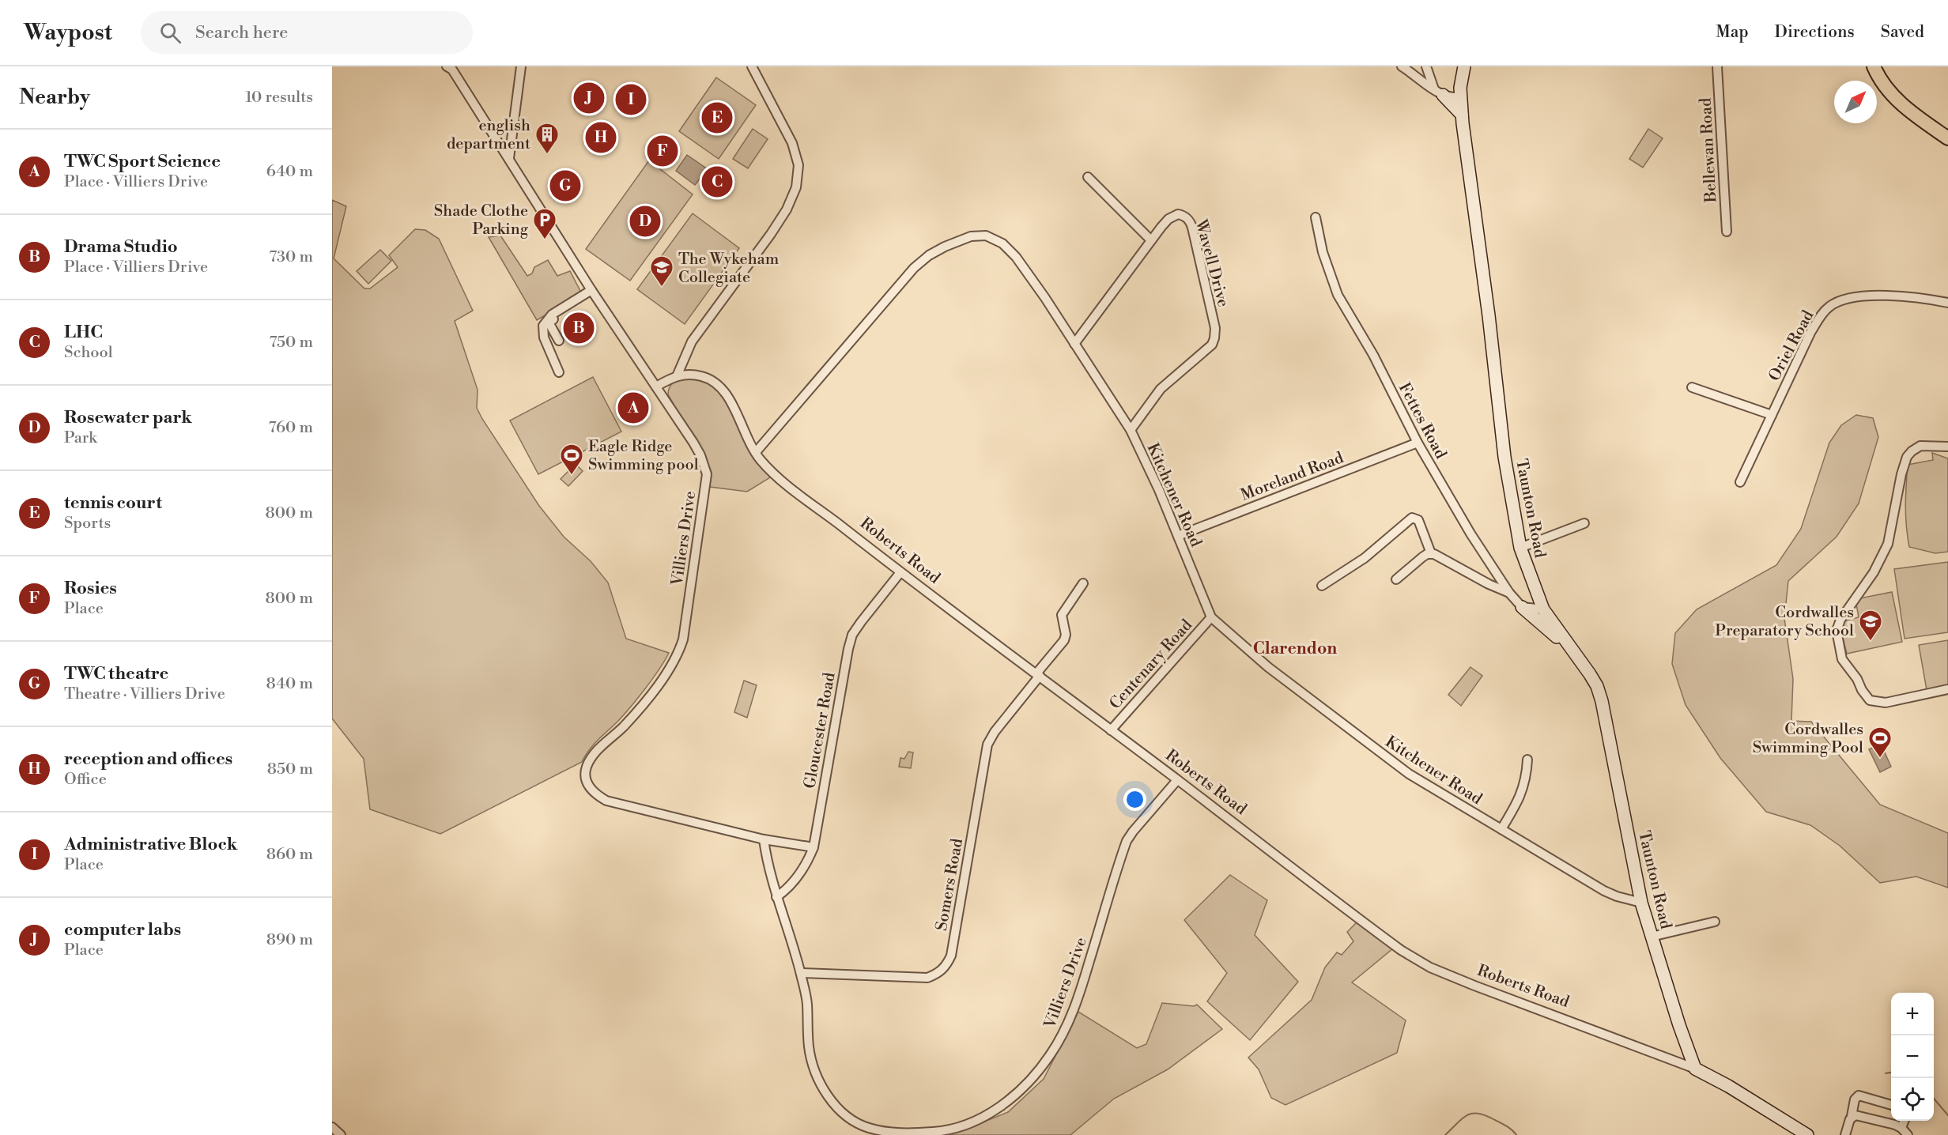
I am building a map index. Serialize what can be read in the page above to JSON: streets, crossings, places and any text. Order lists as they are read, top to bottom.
{
  "streets": {
    "street": [
      "Bellewan Road",
      "Wavell Drive",
      "Oriel Road",
      "Fettes Road",
      "Moreland Road",
      "Kitchener Road",
      "Taunton Road",
      "Villiers Drive",
      "Roberts Road",
      "Centenary Road",
      "Gloucester Road",
      "Somers Road"
    ]
  },
  "crossings": [
    ["Wavell Drive", "Kitchener Road"],
    ["Fettes Road", "Moreland Road"],
    ["Moreland Road", "Kitchener Road"],
    ["Kitchener Road", "Taunton Road"],
    ["Kitchener Road", "Roberts Road"],
    ["Kitchener Road", "Centenary Road"],
    ["Taunton Road", "Roberts Road"],
    ["Villiers Drive", "Roberts Road"],
    ["Villiers Drive", "Gloucester Road"],
    ["Villiers Drive", "Somers Road"],
    ["Roberts Road", "Centenary Road"],
    ["Roberts Road", "Gloucester Road"],
    ["Roberts Road", "Somers Road"]
  ],
  "districts": ["Clarendon"],
  "places": {
    "building": ["english department"],
    "parking": ["Shade Clothe Parking"],
    "school or university": ["The Wykeham Collegiate", "Cordwalles Preparatory School"],
    "sports": ["Eagle Ridge Swimming pool", "Cordwalles Swimming Pool"]
  },
  "north": "top right",
  "page": {
    "header": "Waypost",
    "search": "Search here",
    "nav": ["Map", "Directions", "Saved"],
    "heading": ["Nearby", "10 results"],
    "pins": [
      "J",
      "I",
      "E",
      "H",
      "F",
      "C",
      "G",
      "D",
      "B",
      "A"
    ],
    "list": [
      {
        "mark": "A",
        "name": "TWC Sport Science",
        "note": "Place · Villiers Drive",
        "value": "640 m"
      },
      {
        "mark": "B",
        "name": "Drama Studio",
        "note": "Place · Villiers Drive",
        "value": "730 m"
      },
      {
        "mark": "C",
        "name": "LHC",
        "note": "School",
        "value": "750 m"
      },
      {
        "mark": "D",
        "name": "Rosewater park",
        "note": "Park",
        "value": "760 m"
      },
      {
        "mark": "E",
        "name": "tennis court",
        "note": "Sports",
        "value": "800 m"
      },
      {
        "mark": "F",
        "name": "Rosies",
        "note": "Place",
        "value": "800 m"
      },
      {
        "mark": "G",
        "name": "TWC theatre",
        "note": "Theatre · Villiers Drive",
        "value": "840 m"
      },
      {
        "mark": "H",
        "name": "reception and offices",
        "note": "Office",
        "value": "850 m"
      },
      {
        "mark": "I",
        "name": "Administrative Block",
        "note": "Place",
        "value": "860 m"
      },
      {
        "mark": "J",
        "name": "computer labs",
        "note": "Place",
        "value": "890 m"
      }
    ],
    "map_buttons": ["+", "−"]
  }
}
